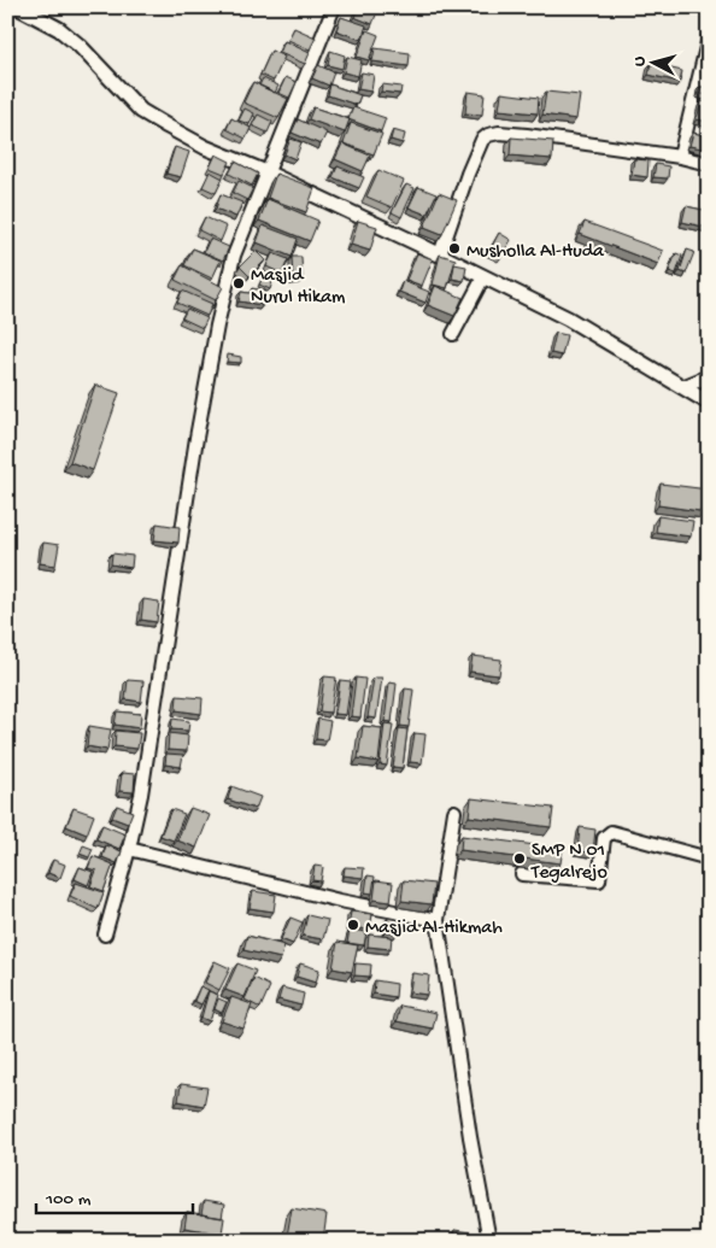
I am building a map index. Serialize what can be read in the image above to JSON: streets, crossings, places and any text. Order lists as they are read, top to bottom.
{
  "places": [
    "Musholla Al-Huda",
    "Masjid Nurul Hikam",
    "SMP N 01 Tegalrejo",
    "Masjid Al-Hikmah"
  ],
  "scale_bar": "100 m",
  "north": "left"
}
